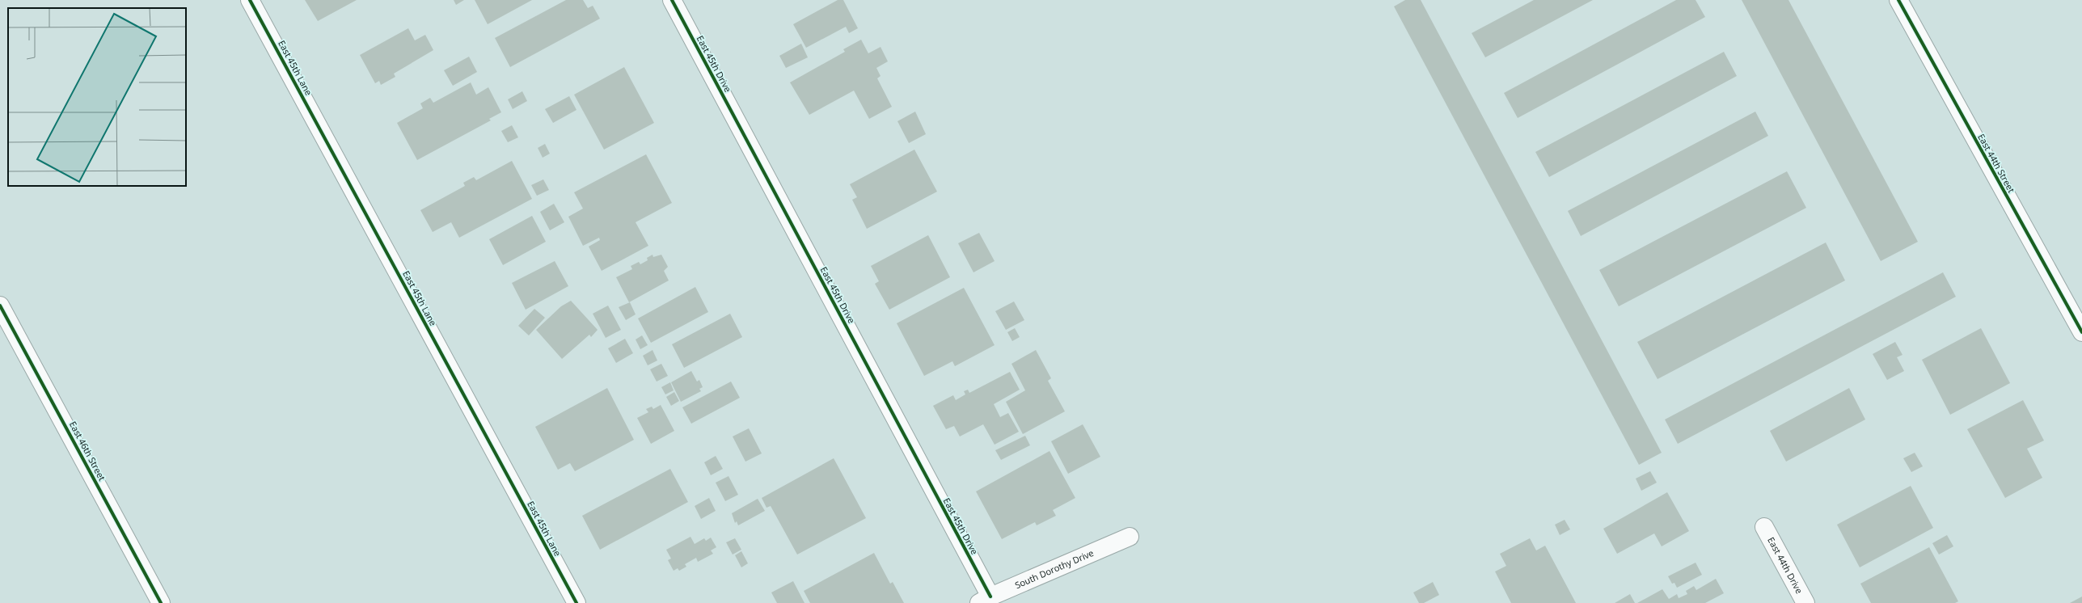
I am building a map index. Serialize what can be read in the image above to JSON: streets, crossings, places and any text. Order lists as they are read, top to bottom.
{
  "streets": {
    "street": [
      "East 45th Drive",
      "East 45th Lane",
      "East 44th Street",
      "East 46th Street",
      "East 44th Drive",
      "South Dorothy Drive"
    ]
  },
  "crossings": [
    ["East 45th Drive", "South Dorothy Drive"]
  ]
}
